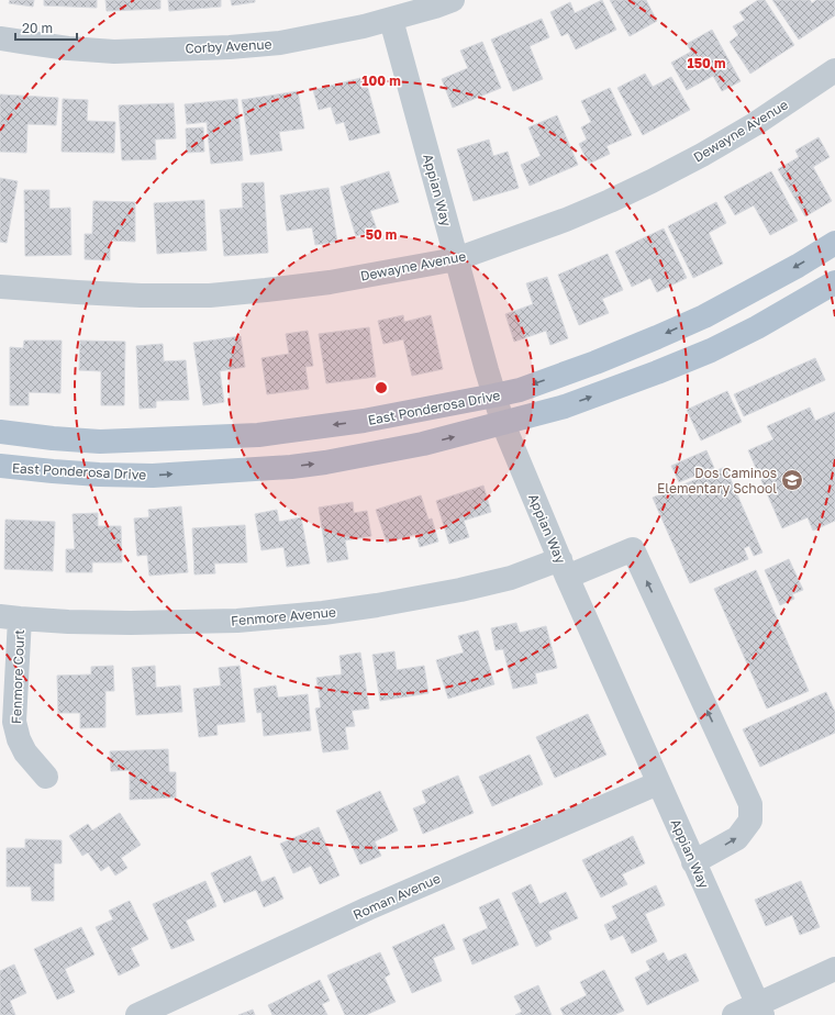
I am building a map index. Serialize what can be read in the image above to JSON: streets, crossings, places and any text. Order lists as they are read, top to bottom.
{
  "streets": {
    "main road": ["East Ponderosa Drive"],
    "street": [
      "Corby Avenue",
      "Dewayne Avenue",
      "Appian Way",
      "Fenmore Avenue",
      "Fenmore Court",
      "Roman Avenue"
    ]
  },
  "crossings": [
    ["Corby Avenue", "Appian Way"],
    ["Dewayne Avenue", "Appian Way"],
    ["Appian Way", "East Ponderosa Drive"],
    ["Appian Way", "Fenmore Avenue"],
    ["Appian Way", "Roman Avenue"],
    ["Fenmore Avenue", "Fenmore Court"]
  ],
  "places": {
    "school or university": ["Dos Caminos Elementary School"]
  },
  "scale_bar": "20 m",
  "rings": ["150 m", "100 m", "50 m"]
}
